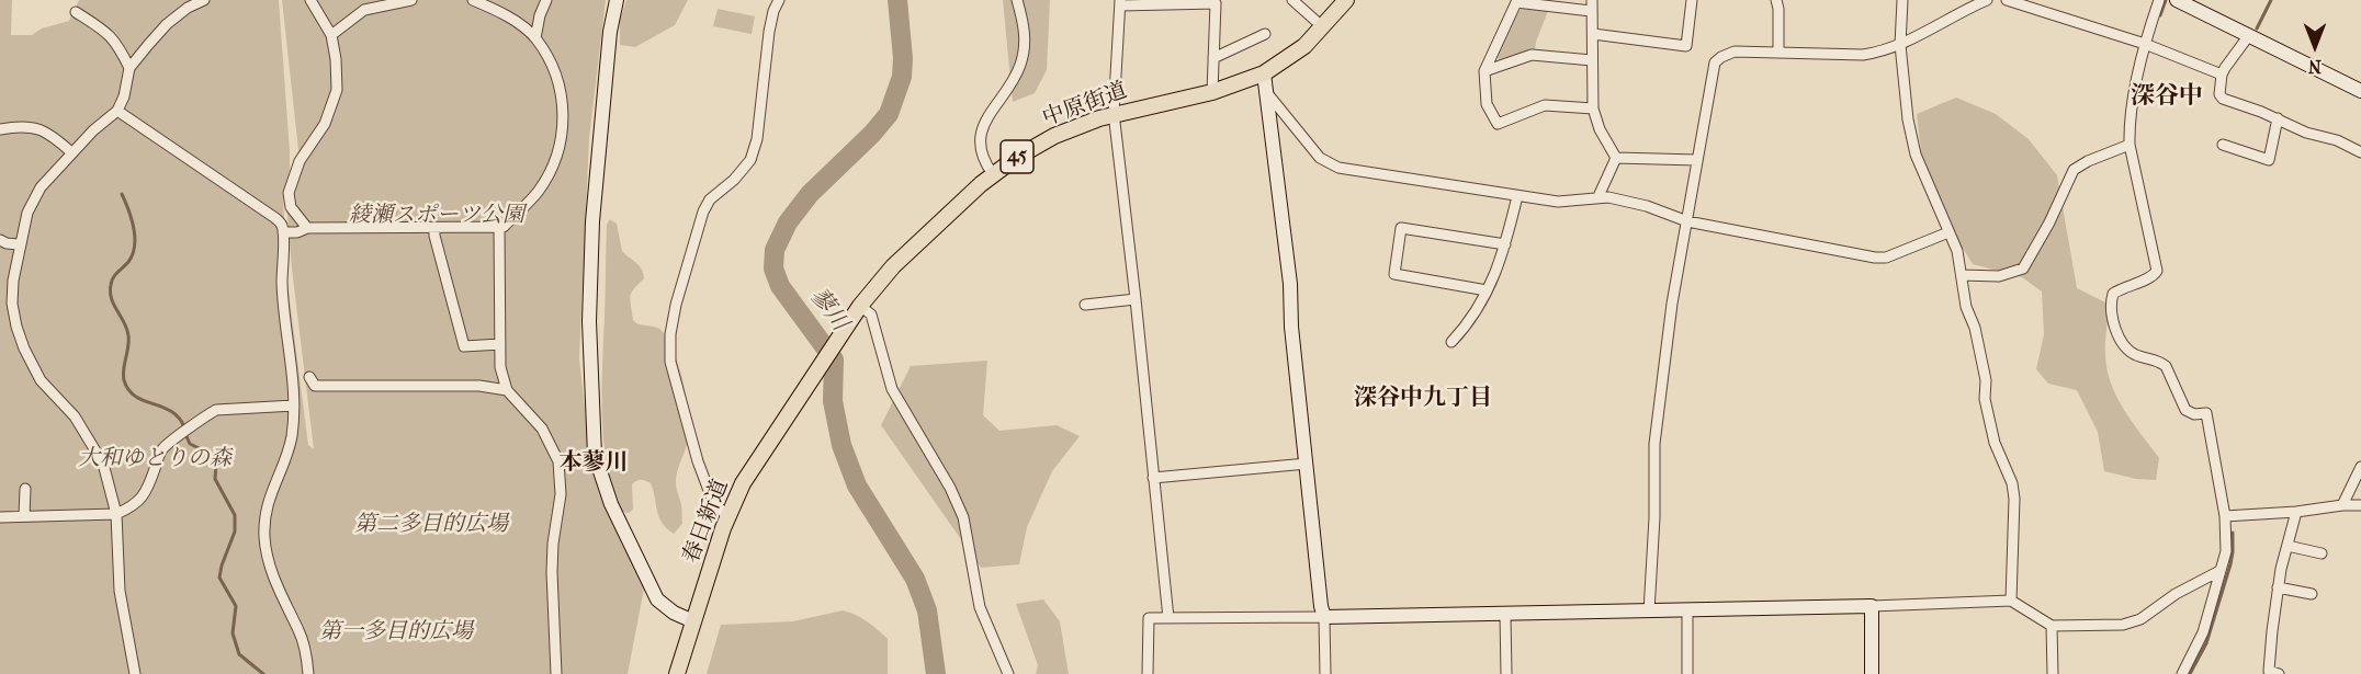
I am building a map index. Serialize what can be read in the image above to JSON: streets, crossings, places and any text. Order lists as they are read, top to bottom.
{
  "streets": {
    "main road": ["中原街道", "45", "春日新道"]
  },
  "crossings": [
    ["中原街道", "春日新道"]
  ],
  "districts": ["深谷中", "深谷中九丁目", "本蓼川"],
  "water": ["蓼川"],
  "parks": [
    "綾瀬スポーツ公園",
    "大和ゆとりの森",
    "第二多目的広場",
    "第一多目的広場"
  ],
  "north": "bottom"
}
